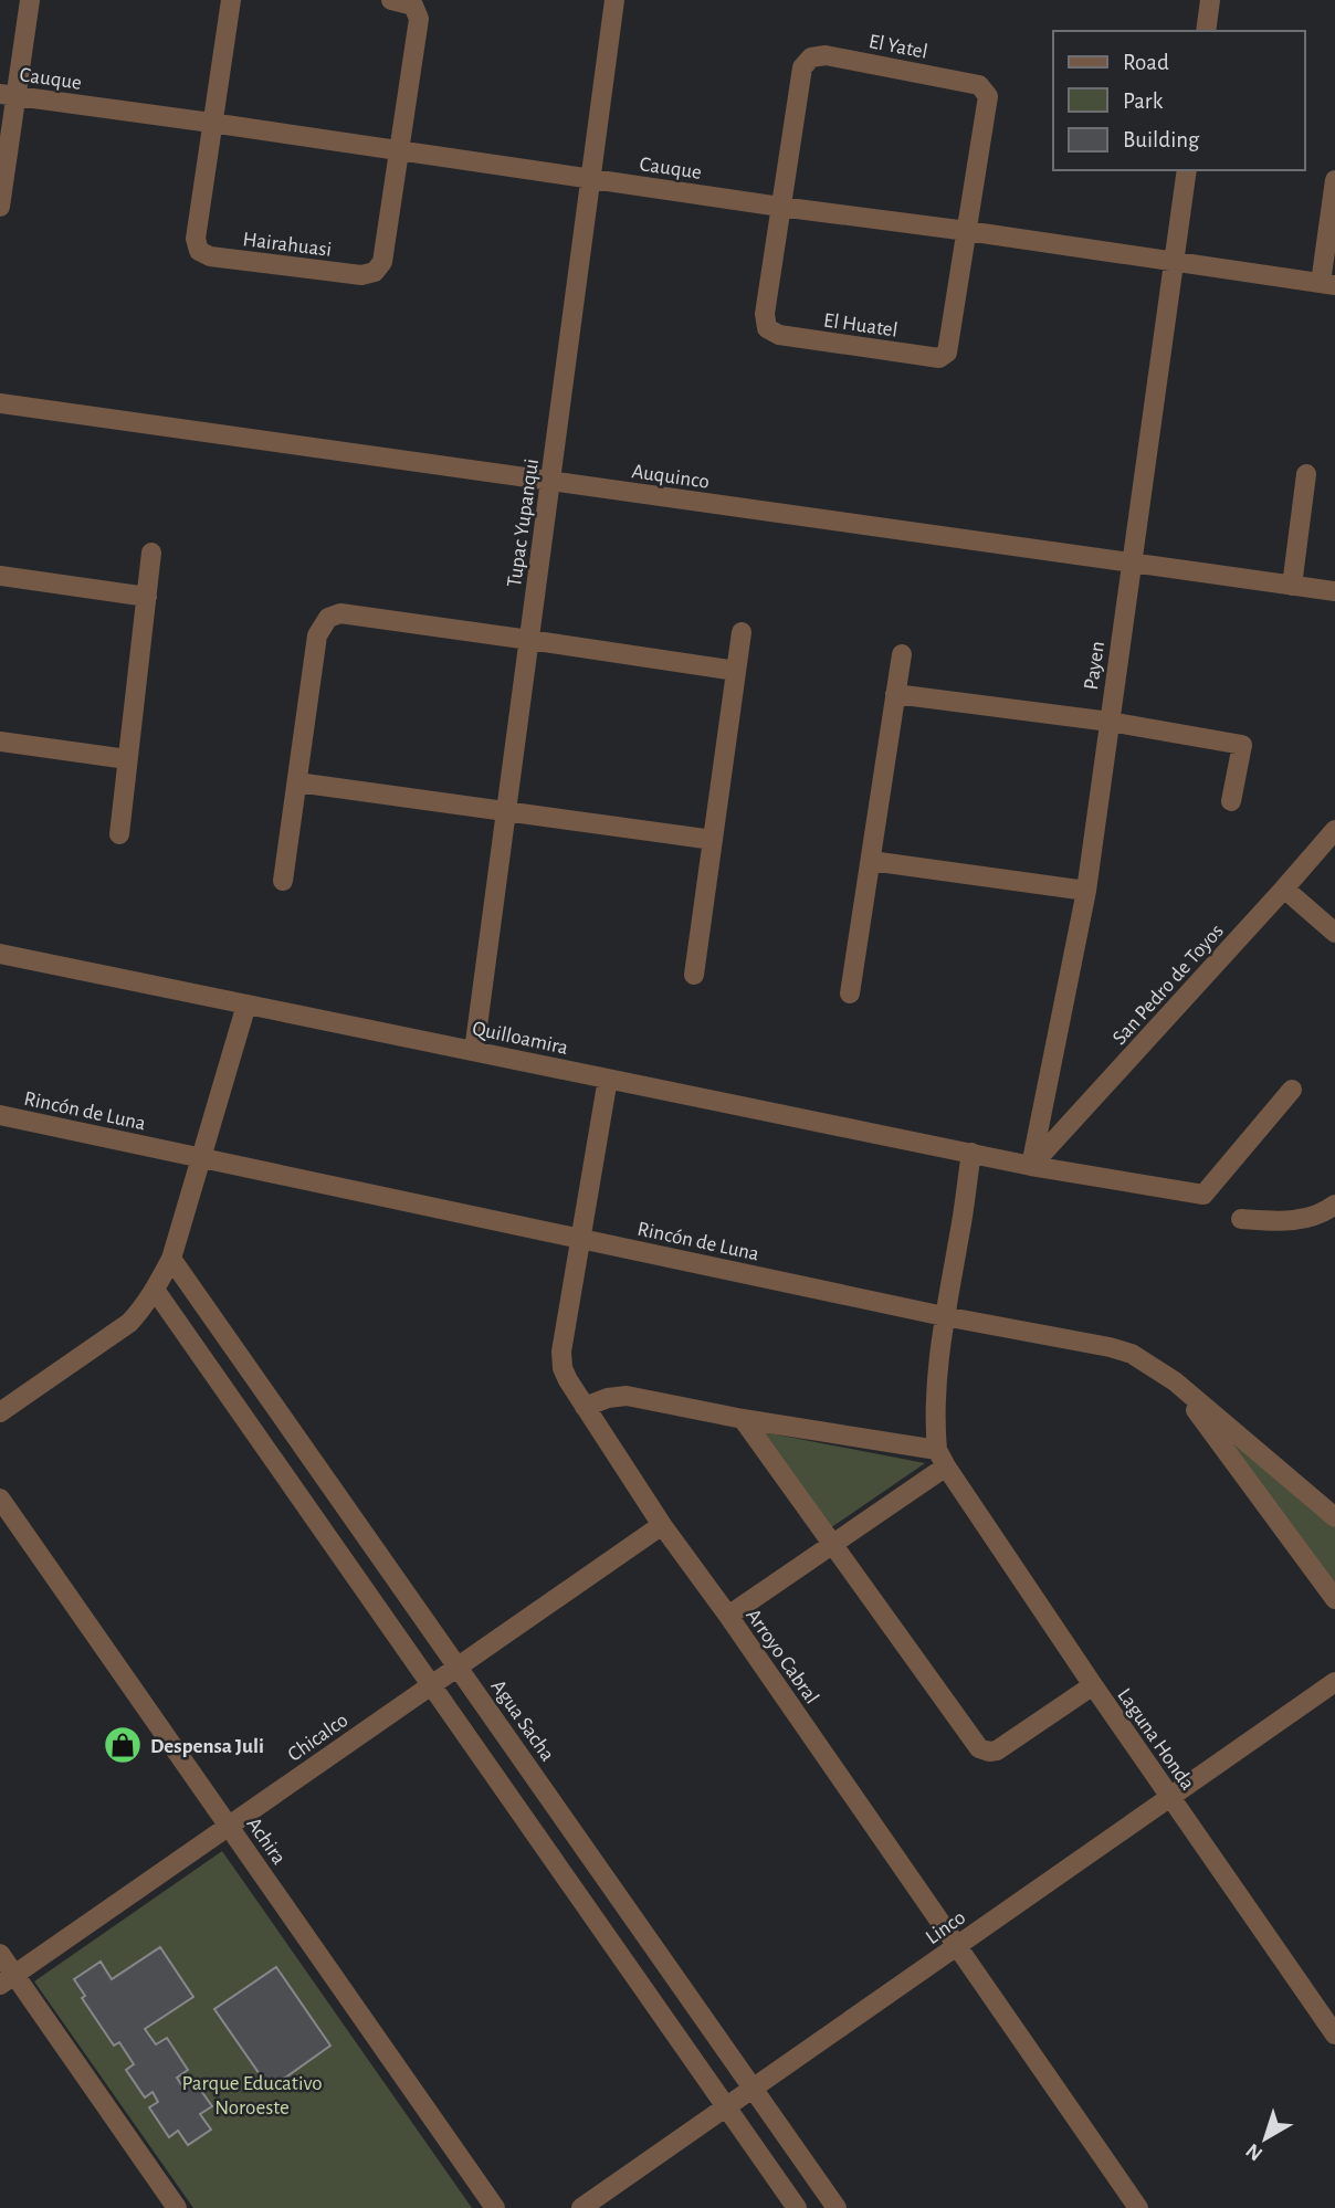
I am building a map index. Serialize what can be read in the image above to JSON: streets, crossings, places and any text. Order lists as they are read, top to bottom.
{
  "streets": {
    "street": [
      "El Yatel",
      "Cauque",
      "Hairahuasi",
      "El Huatel",
      "Auquinco",
      "Tupac Yupanqui",
      "Payen",
      "San Pedro de Toyos",
      "Quilloamira",
      "Rincón de Luna",
      "Arroyo Cabral",
      "Agua Sacha",
      "Chicalco",
      "Laguna Honda",
      "Achira",
      "Linco"
    ]
  },
  "crossings": [
    ["El Yatel", "Cauque"],
    ["El Yatel", "El Huatel"],
    ["Cauque", "Hairahuasi"],
    ["Cauque", "El Huatel"],
    ["Cauque", "Tupac Yupanqui"],
    ["Cauque", "Payen"],
    ["Auquinco", "Tupac Yupanqui"],
    ["Auquinco", "Payen"],
    ["Tupac Yupanqui", "Quilloamira"],
    ["Payen", "San Pedro de Toyos"],
    ["Payen", "Quilloamira"],
    ["San Pedro de Toyos", "Quilloamira"],
    ["Quilloamira", "Arroyo Cabral"],
    ["Quilloamira", "Laguna Honda"],
    ["Rincón de Luna", "Arroyo Cabral"],
    ["Rincón de Luna", "Laguna Honda"],
    ["Arroyo Cabral", "Chicalco"],
    ["Arroyo Cabral", "Linco"],
    ["Agua Sacha", "Chicalco"],
    ["Agua Sacha", "Linco"],
    ["Chicalco", "Achira"],
    ["Laguna Honda", "Linco"]
  ],
  "parks": ["Parque Educativo Noroeste"],
  "places": {
    "shop": ["Despensa Juli"]
  },
  "legend": ["Road", "Park", "Building"],
  "north": "bottom left"
}
